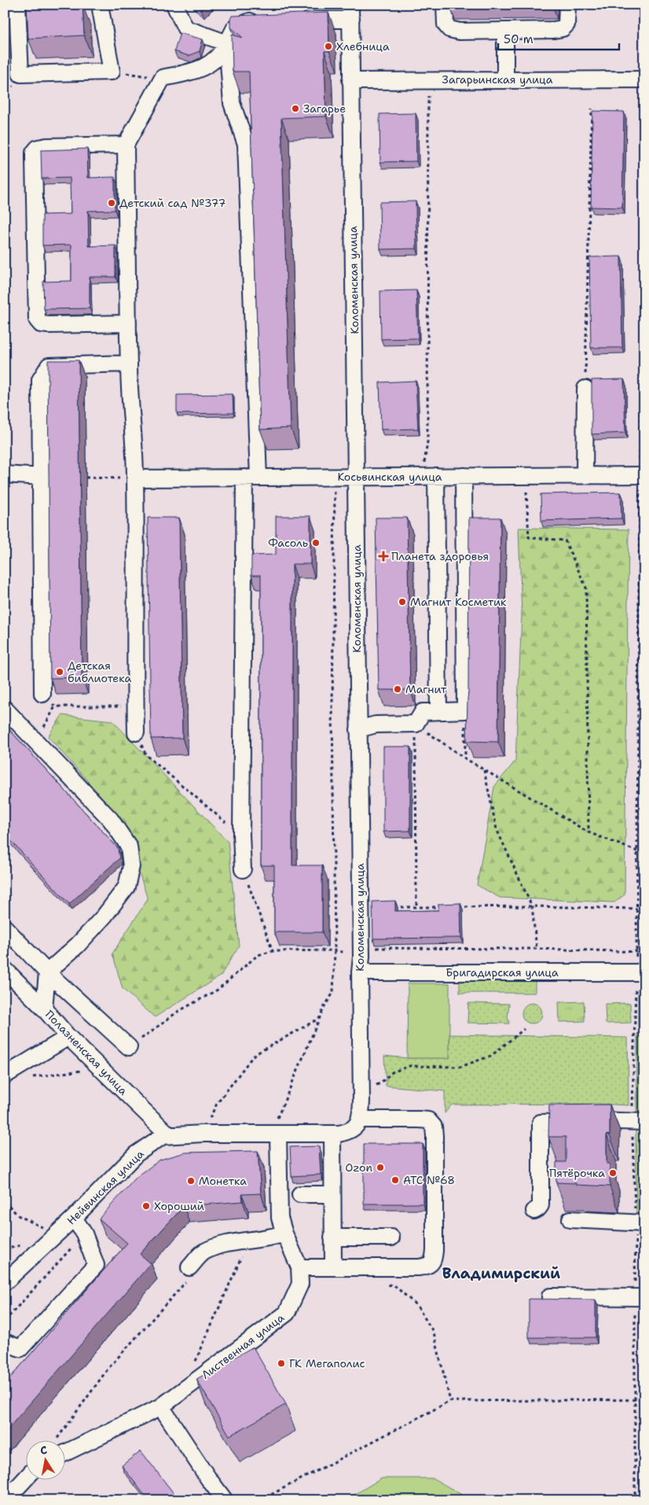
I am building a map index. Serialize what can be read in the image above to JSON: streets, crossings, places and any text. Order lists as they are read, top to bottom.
{
  "streets": {
    "street": [
      "Загарьинская улица",
      "Коломенская улица",
      "Косьвинская улица",
      "Бригадирская улица",
      "Полазненская улица",
      "Нейвинская улица",
      "Лиственная улица"
    ]
  },
  "crossings": [
    ["Загарьинская улица", "Коломенская улица"],
    ["Коломенская улица", "Косьвинская улица"],
    ["Коломенская улица", "Бригадирская улица"],
    ["Полазненская улица", "Нейвинская улица"],
    ["Нейвинская улица", "Лиственная улица"]
  ],
  "districts": ["Владимирский"],
  "places": {
    "other": [
      "Хлебница",
      "Загарье",
      "Детский сад №377",
      "Фасоль",
      "Магнит Косметик",
      "Детская библиотека",
      "Магнит",
      "Ozon",
      "Пятёрочка",
      "АТС №68",
      "Монетка",
      "Хороший",
      "ГК Мегаполис"
    ],
    "health": ["Планета здоровья"]
  },
  "scale_bar": "50 m",
  "north": "top"
}
